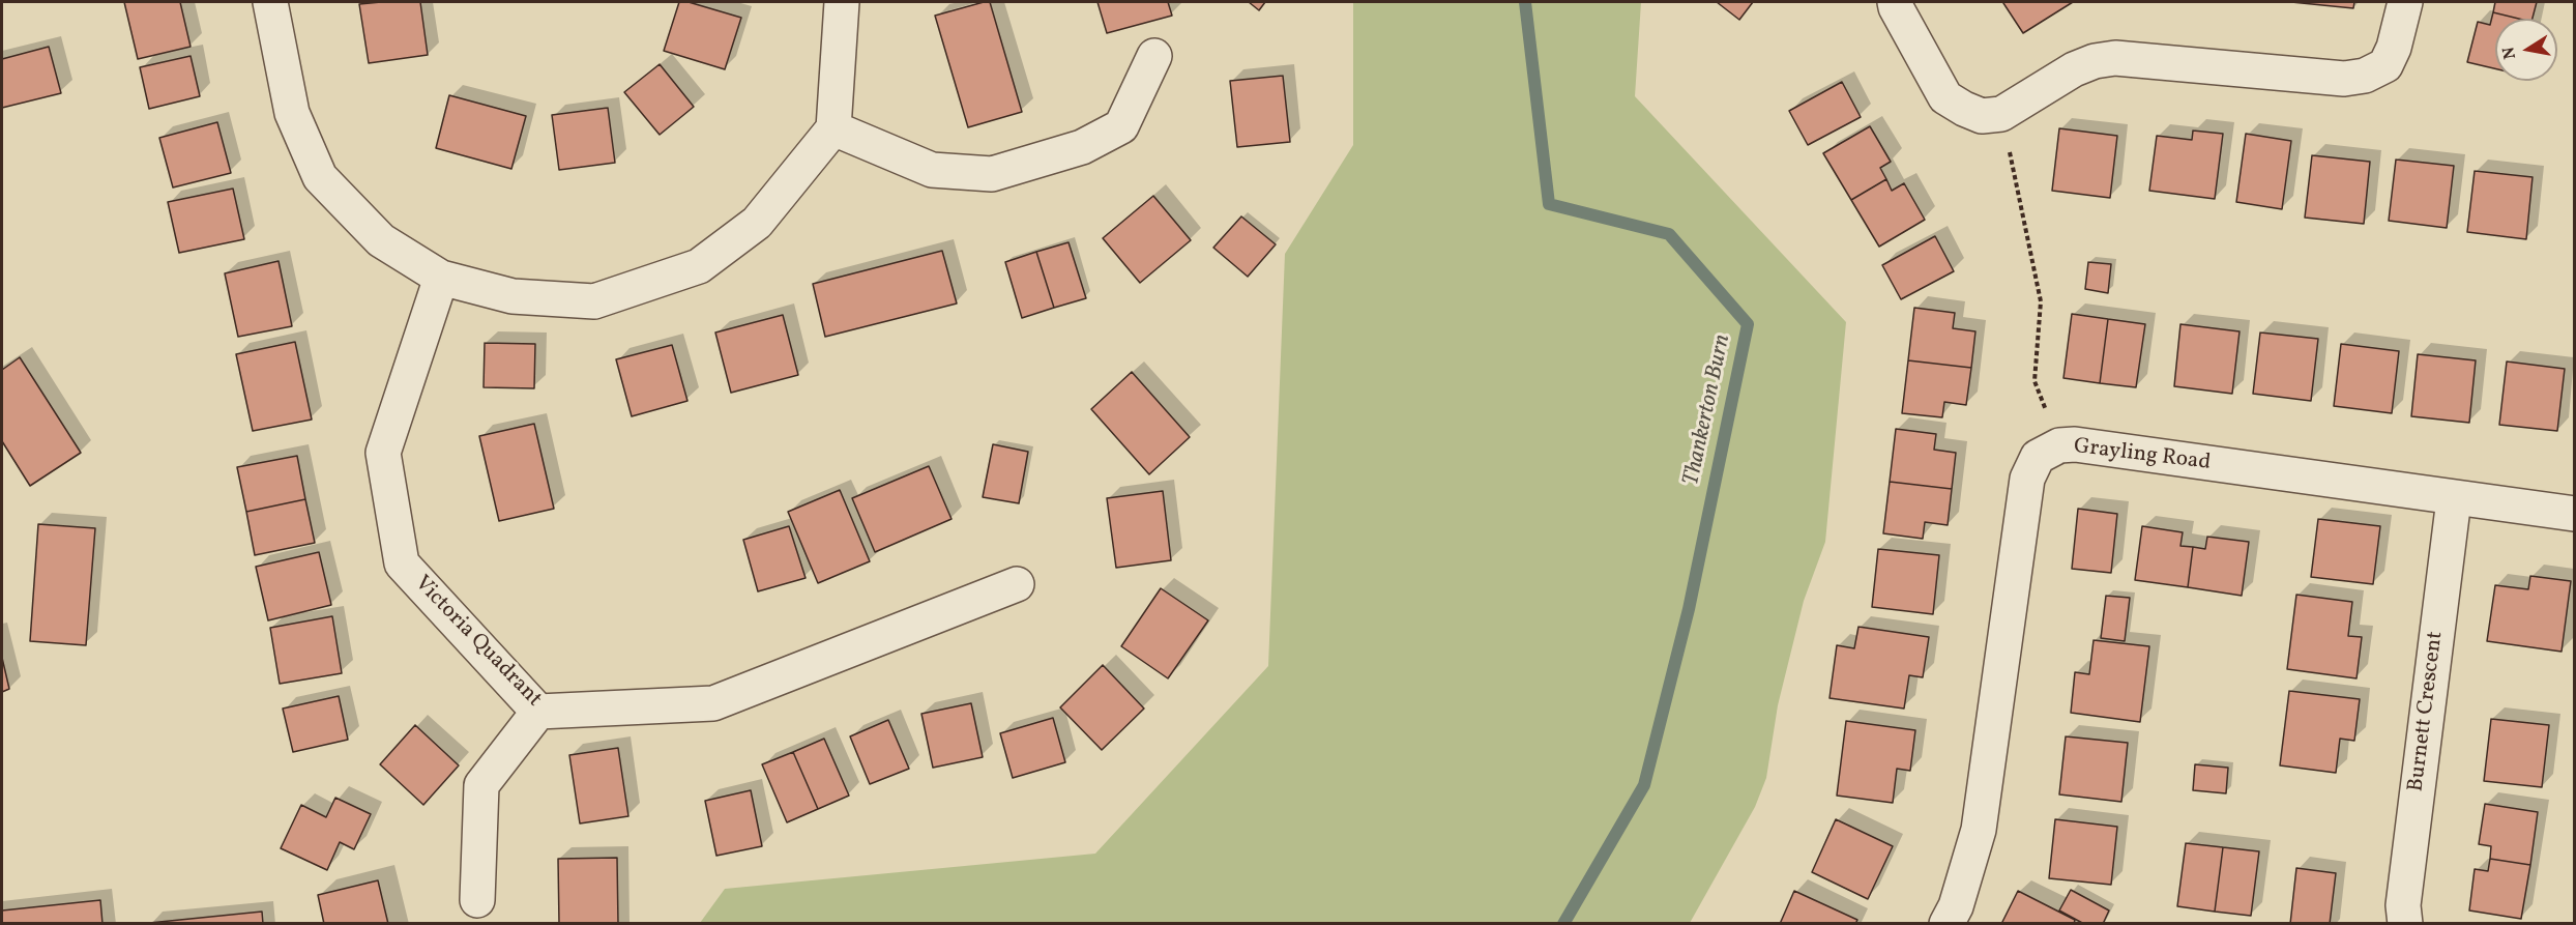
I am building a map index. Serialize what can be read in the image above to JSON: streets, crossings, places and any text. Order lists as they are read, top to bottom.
{
  "streets": {
    "street": ["Grayling Road", "Victoria Quadrant", "Burnett Crescent"]
  },
  "crossings": [
    ["Grayling Road", "Burnett Crescent"]
  ],
  "water": ["Thankerton Burn"],
  "north": "left"
}
